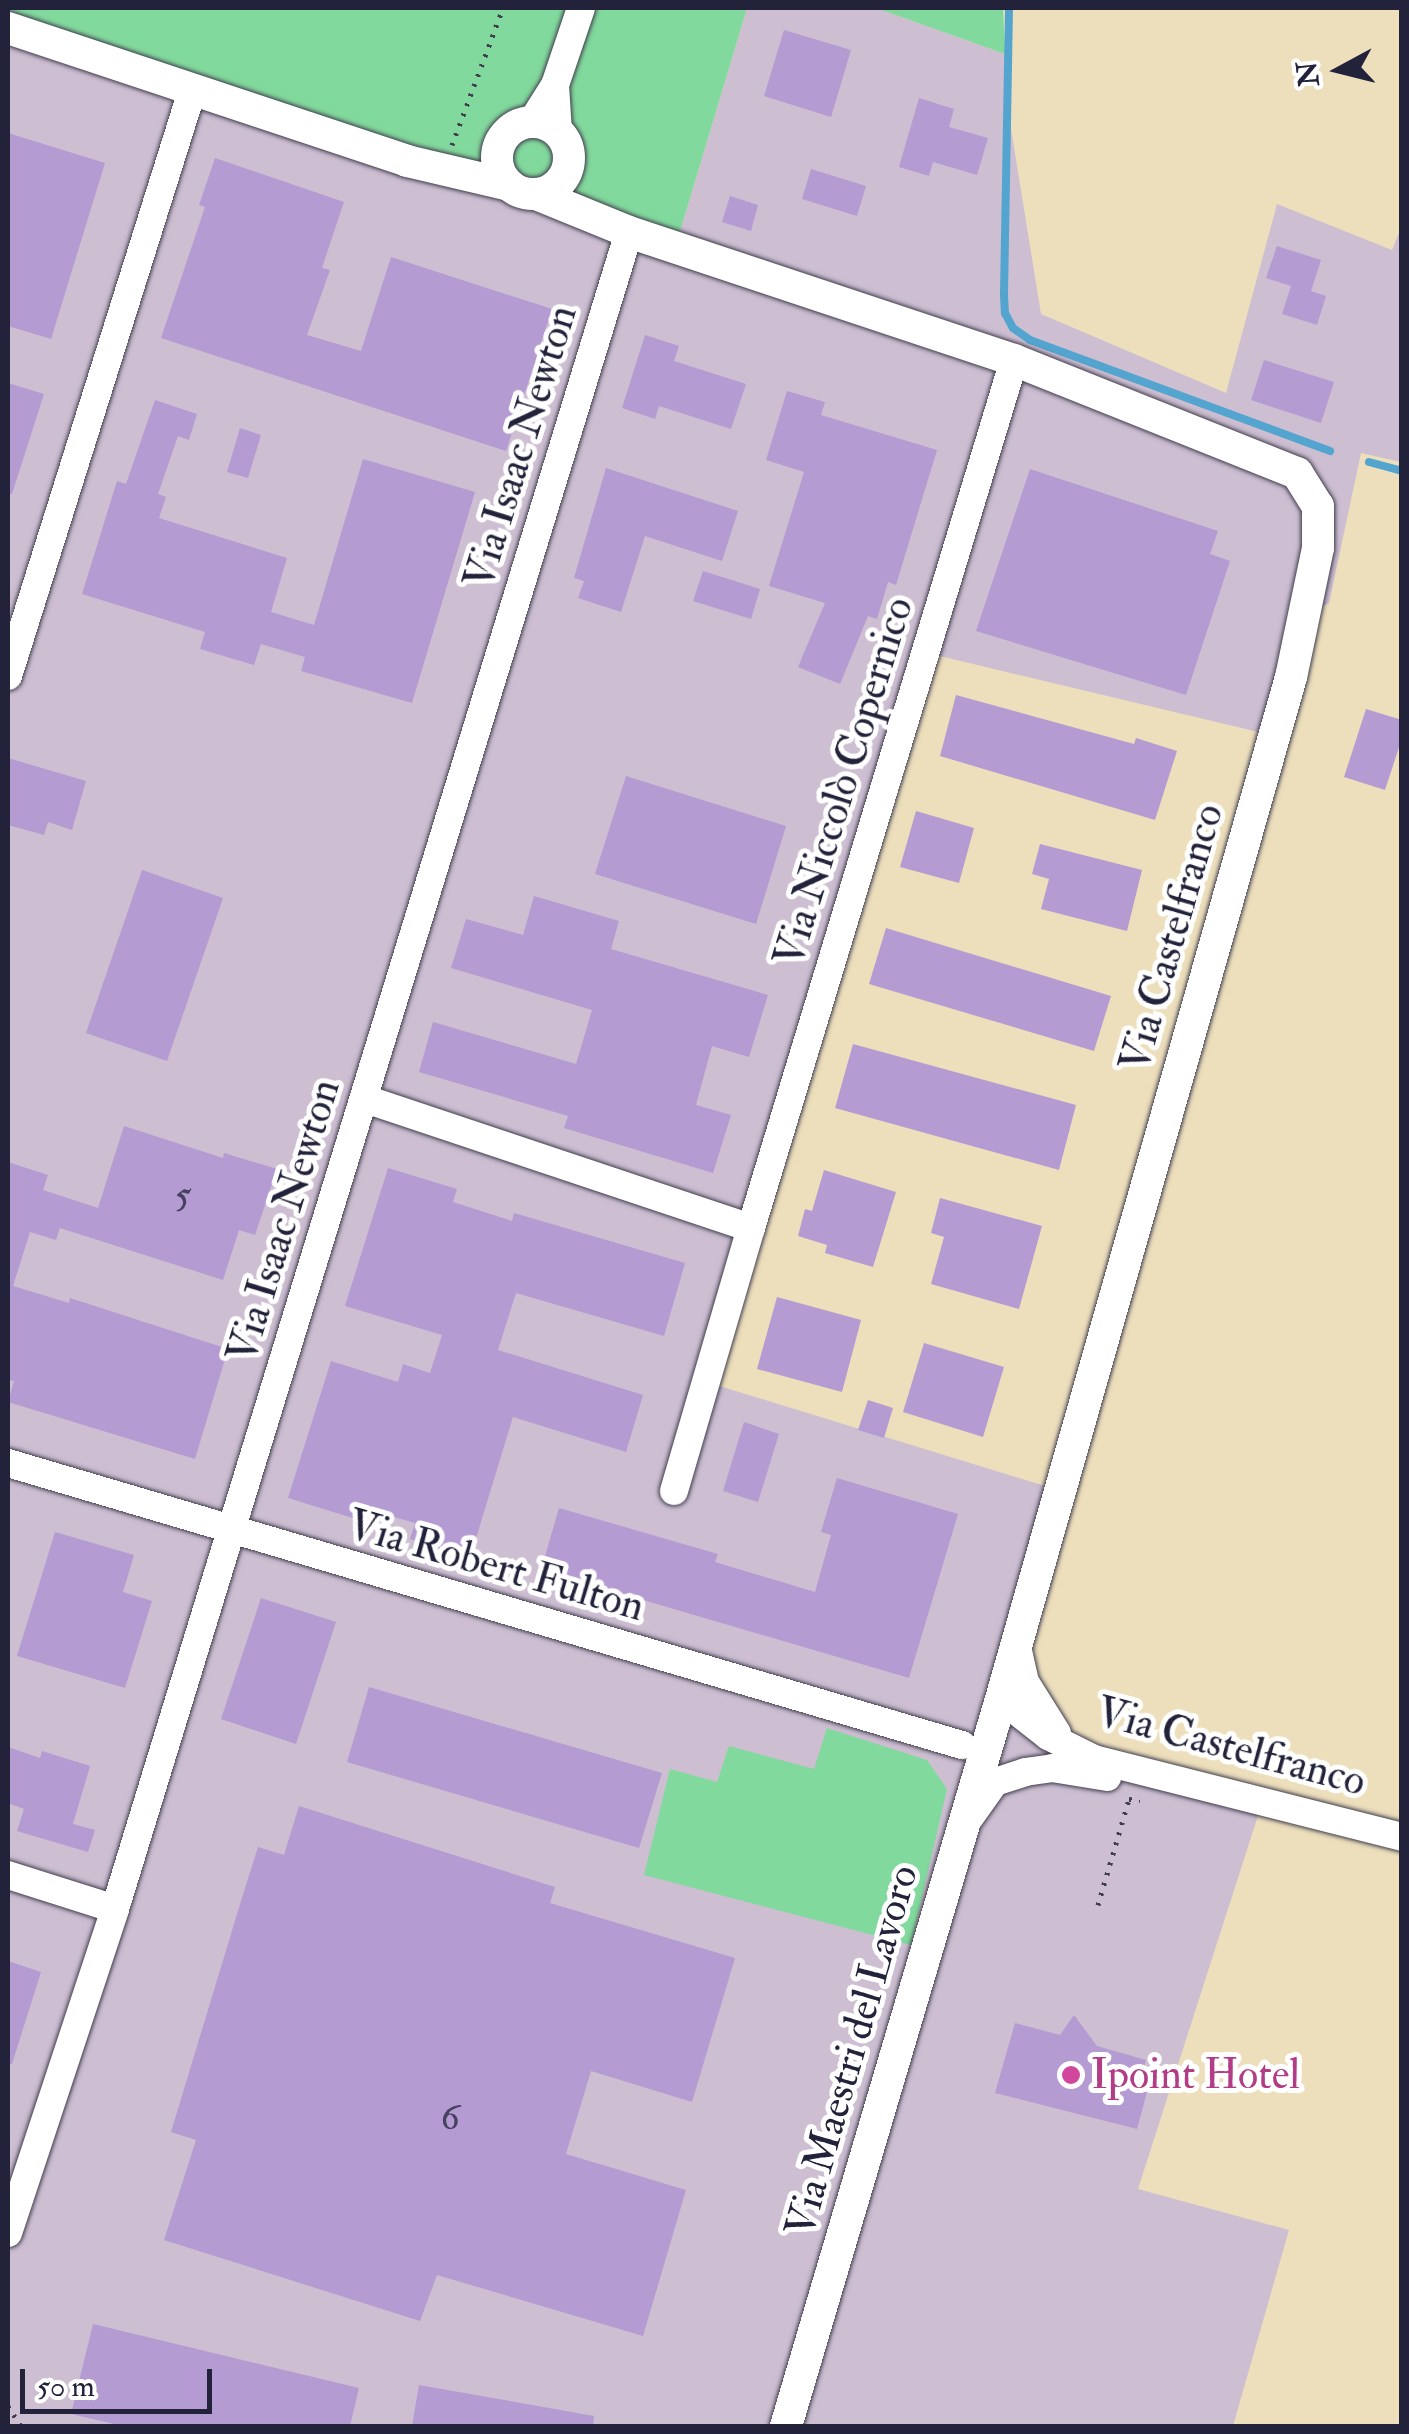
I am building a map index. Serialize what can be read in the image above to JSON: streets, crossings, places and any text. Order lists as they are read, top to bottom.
{
  "streets": {
    "street": [
      "Via Isaac Newton",
      "Via Niccolò Copernico",
      "Via Castelfranco",
      "Via Robert Fulton",
      "Via Maestri del Lavoro"
    ]
  },
  "crossings": [
    ["Via Isaac Newton", "Via Castelfranco"],
    ["Via Isaac Newton", "Via Robert Fulton"],
    ["Via Niccolò Copernico", "Via Castelfranco"],
    ["Via Castelfranco", "Via Maestri del Lavoro"]
  ],
  "places": ["Ipoint Hotel"],
  "house_numbers": ["5", "6"],
  "scale_bar": "50 m",
  "north": "left"
}
